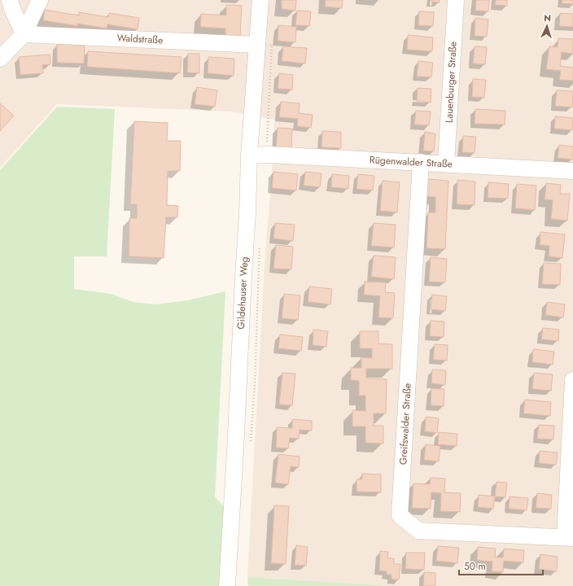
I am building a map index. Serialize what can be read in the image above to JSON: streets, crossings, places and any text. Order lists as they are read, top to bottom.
{
  "streets": {
    "street": [
      "Waldstraße",
      "Lauenburger Straße",
      "Rügenwalder Straße",
      "Gildehauser Weg",
      "Greifswalder Straße"
    ]
  },
  "crossings": [
    ["Waldstraße", "Gildehauser Weg"],
    ["Lauenburger Straße", "Rügenwalder Straße"],
    ["Rügenwalder Straße", "Gildehauser Weg"],
    ["Rügenwalder Straße", "Greifswalder Straße"]
  ],
  "scale_bar": "50 m",
  "north": "top"
}
